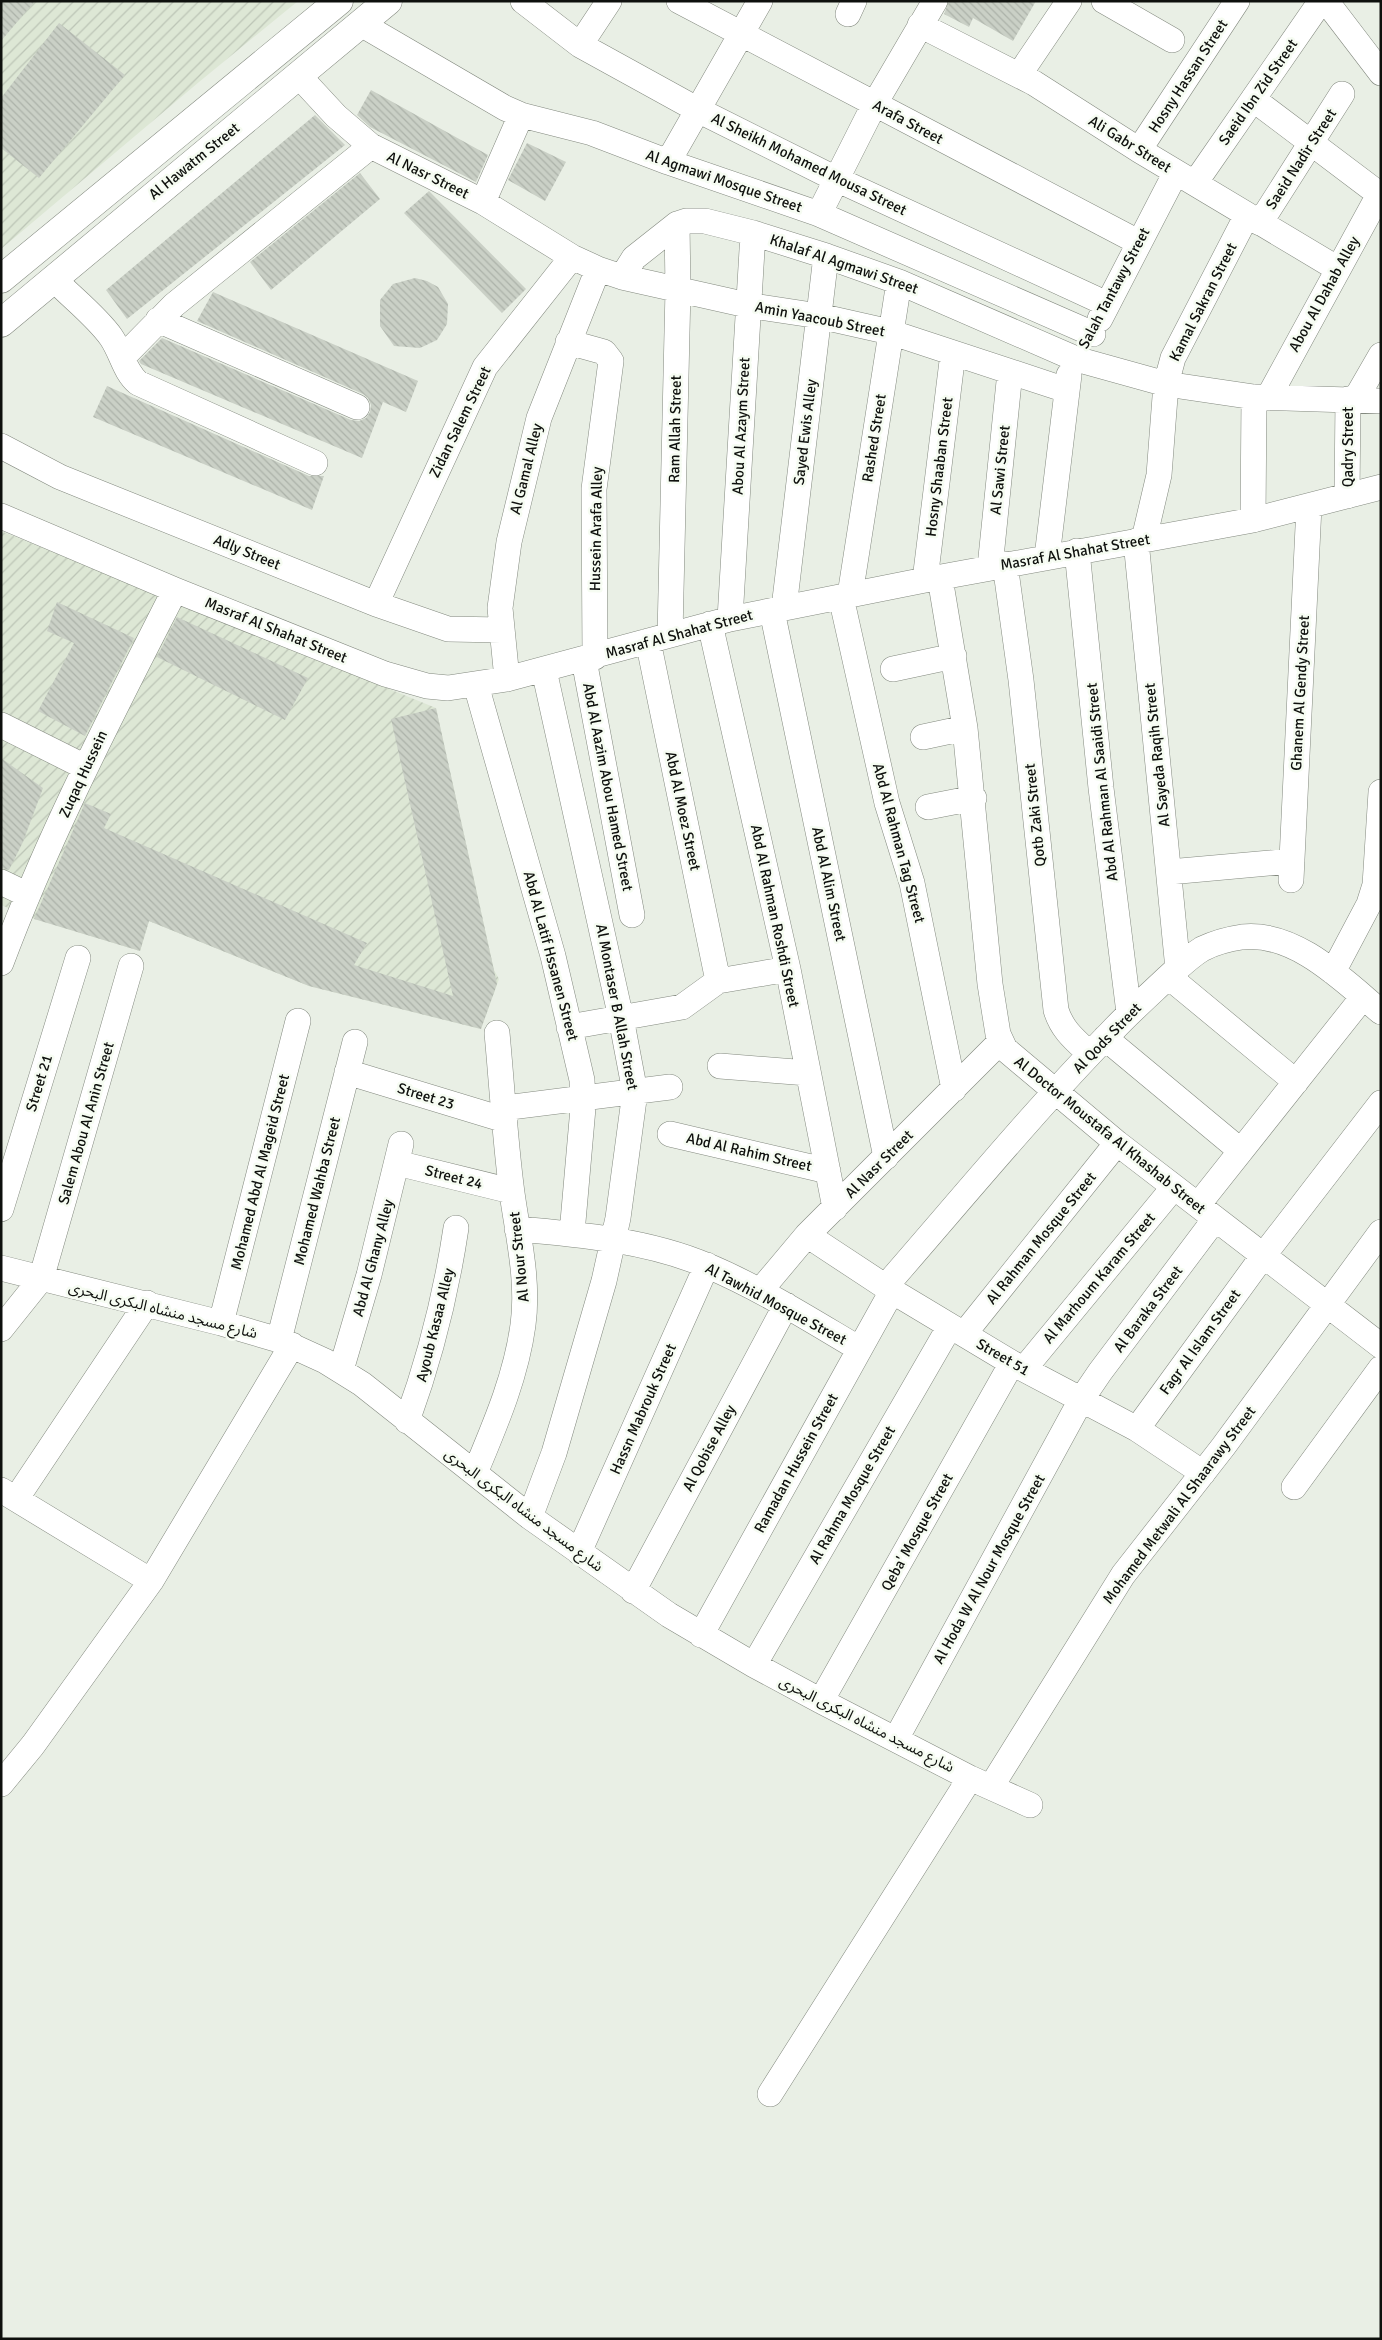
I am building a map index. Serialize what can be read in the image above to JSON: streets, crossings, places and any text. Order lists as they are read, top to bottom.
{
  "streets": {
    "main road": ["Al Hawatm Street"],
    "street": [
      "Hosny Hassan Street",
      "Saeid Ibn Zid Street",
      "Arafa Street",
      "Ali Gabr Street",
      "Saeid Nadir Street",
      "Al Sheikh Mohamed Mousa Street",
      "Al Nasr Street",
      "Al Agmawi Mosque Street",
      "Khalaf Al Agmawi Street",
      "Salah Tantawy Street",
      "Abou Al Dahab Alley",
      "Kamal Sakran Street",
      "Amin Yaacoub Street",
      "Zidan Salem Street",
      "Abou Al Azaym Street",
      "Ram Allah Street",
      "Sayed Ewis Alley",
      "Rashed Street",
      "Qadry Street",
      "Hosny Shaaban Street",
      "Al Gamal Alley",
      "Al Sawi Street",
      "Hussein Arafa Alley",
      "Adly Street",
      "Masraf Al Shahat Street",
      "Ghanem Al Gendy Street",
      "Al Sayeda Raqih Street",
      "Zuqaq Hussein",
      "Abd Al Rahman Al Saaidi Street",
      "Abd Al Aazim Abou Hamed Street",
      "Abd Al Moez Street",
      "Qotb Zaki Street",
      "Abd Al Rahman Tag Street",
      "Abd Al Alim Street",
      "Abd Al Rahman Roshdi Street",
      "Abd Al Latif Hssanen Street",
      "Al Montaser B Allah Street",
      "Al Qods Street",
      "Street 21",
      "Street 23",
      "Salem Abou Al Anin Street",
      "Al Doctor Moustafa Al Khashab Street",
      "Abd Al Rahim Street",
      "Mohamed Abd Al Mageid Street",
      "Street 24",
      "Mohamed Wahba Street",
      "Al Rahman Mosque Street",
      "Al Nour Street",
      "Abd Al Ghany Alley",
      "Al Marhoum Karam Street",
      "Al Tawhid Mosque Street",
      "Al Baraka Street",
      "شارع مسجد منشاه البكرى البحرى",
      "Ayoub Kasaa Alley",
      "Fagr Al Islam Street",
      "Street 51",
      "Hassn Mabrouk Street",
      "Al Qobise Alley",
      "Ramadan Hussein Street",
      "Al Rahma Mosque Street",
      "Mohamed Metwali Al Shaarawy Street",
      "Qeba' Mosque Street",
      "Al Hoda W Al Nour Mosque Street"
    ]
  },
  "crossings": [
    ["Hosny Hassan Street", "Ali Gabr Street"],
    ["Saeid Ibn Zid Street", "Ali Gabr Street"],
    ["Saeid Ibn Zid Street", "Salah Tantawy Street"],
    ["Arafa Street", "Salah Tantawy Street"],
    ["Ali Gabr Street", "Saeid Nadir Street"],
    ["Ali Gabr Street", "Salah Tantawy Street"],
    ["Ali Gabr Street", "Abou Al Dahab Alley"],
    ["Ali Gabr Street", "Kamal Sakran Street"],
    ["Saeid Nadir Street", "Kamal Sakran Street"],
    ["Al Hawatm Street", "Al Nasr Street"],
    ["Al Hawatm Street", "Al Agmawi Mosque Street"],
    ["Al Sheikh Mohamed Mousa Street", "Salah Tantawy Street"],
    ["Al Nasr Street", "Amin Yaacoub Street"],
    ["Al Nasr Street", "Zidan Salem Street"],
    ["Al Nasr Street", "Abd Al Rahman Tag Street"],
    ["Al Nasr Street", "Abd Al Alim Street"],
    ["Al Nasr Street", "Abd Al Rahman Roshdi Street"],
    ["Al Nasr Street", "Al Doctor Moustafa Al Khashab Street"],
    ["Al Nasr Street", "Al Tawhid Mosque Street"],
    ["Al Nasr Street", "Street 51"],
    ["Al Agmawi Mosque Street", "Salah Tantawy Street"],
    ["Khalaf Al Agmawi Street", "Salah Tantawy Street"],
    ["Khalaf Al Agmawi Street", "Abou Al Dahab Alley"],
    ["Khalaf Al Agmawi Street", "Kamal Sakran Street"],
    ["Khalaf Al Agmawi Street", "Abou Al Azaym Street"],
    ["Khalaf Al Agmawi Street", "Ram Allah Street"],
    ["Khalaf Al Agmawi Street", "Sayed Ewis Alley"],
    ["Khalaf Al Agmawi Street", "Rashed Street"],
    ["Khalaf Al Agmawi Street", "Qadry Street"],
    ["Salah Tantawy Street", "Amin Yaacoub Street"],
    ["Salah Tantawy Street", "Masraf Al Shahat Street"],
    ["Kamal Sakran Street", "Masraf Al Shahat Street"],
    ["Kamal Sakran Street", "Al Sayeda Raqih Street"],
    ["Amin Yaacoub Street", "Zidan Salem Street"],
    ["Amin Yaacoub Street", "Abou Al Azaym Street"],
    ["Amin Yaacoub Street", "Ram Allah Street"],
    ["Amin Yaacoub Street", "Sayed Ewis Alley"],
    ["Amin Yaacoub Street", "Rashed Street"],
    ["Amin Yaacoub Street", "Hosny Shaaban Street"],
    ["Amin Yaacoub Street", "Al Gamal Alley"],
    ["Amin Yaacoub Street", "Al Sawi Street"],
    ["Zidan Salem Street", "Adly Street"],
    ["Abou Al Azaym Street", "Masraf Al Shahat Street"],
    ["Abou Al Azaym Street", "Abd Al Rahman Roshdi Street"],
    ["Ram Allah Street", "Masraf Al Shahat Street"],
    ["Ram Allah Street", "Abd Al Moez Street"],
    ["Sayed Ewis Alley", "Masraf Al Shahat Street"],
    ["Sayed Ewis Alley", "Abd Al Alim Street"],
    ["Rashed Street", "Masraf Al Shahat Street"],
    ["Rashed Street", "Abd Al Rahman Tag Street"],
    ["Qadry Street", "Masraf Al Shahat Street"],
    ["Hosny Shaaban Street", "Masraf Al Shahat Street"],
    ["Hosny Shaaban Street", "Al Doctor Moustafa Al Khashab Street"],
    ["Al Gamal Alley", "Hussein Arafa Alley"],
    ["Al Gamal Alley", "Adly Street"],
    ["Al Gamal Alley", "Masraf Al Shahat Street"],
    ["Al Sawi Street", "Masraf Al Shahat Street"],
    ["Al Sawi Street", "Qotb Zaki Street"],
    ["Hussein Arafa Alley", "Masraf Al Shahat Street"],
    ["Hussein Arafa Alley", "Abd Al Aazim Abou Hamed Street"],
    ["Masraf Al Shahat Street", "Ghanem Al Gendy Street"],
    ["Masraf Al Shahat Street", "Al Sayeda Raqih Street"],
    ["Masraf Al Shahat Street", "Zuqaq Hussein"],
    ["Masraf Al Shahat Street", "Abd Al Rahman Al Saaidi Street"],
    ["Masraf Al Shahat Street", "Abd Al Aazim Abou Hamed Street"],
    ["Masraf Al Shahat Street", "Abd Al Moez Street"],
    ["Masraf Al Shahat Street", "Qotb Zaki Street"],
    ["Masraf Al Shahat Street", "Abd Al Rahman Tag Street"],
    ["Masraf Al Shahat Street", "Abd Al Alim Street"],
    ["Masraf Al Shahat Street", "Abd Al Rahman Roshdi Street"],
    ["Masraf Al Shahat Street", "Abd Al Latif Hssanen Street"],
    ["Masraf Al Shahat Street", "Al Montaser B Allah Street"],
    ["Masraf Al Shahat Street", "Al Doctor Moustafa Al Khashab Street"],
    ["Ghanem Al Gendy Street", "Al Sayeda Raqih Street"],
    ["Al Sayeda Raqih Street", "Al Qods Street"],
    ["Abd Al Rahman Al Saaidi Street", "Al Qods Street"],
    ["Qotb Zaki Street", "Al Qods Street"],
    ["Qotb Zaki Street", "Al Baraka Street"],
    ["Abd Al Rahman Roshdi Street", "Abd Al Rahim Street"],
    ["Abd Al Latif Hssanen Street", "Al Tawhid Mosque Street"],
    ["Al Montaser B Allah Street", "Al Tawhid Mosque Street"],
    ["Al Montaser B Allah Street", "شارع مسجد منشاه البكرى البحرى"],
    ["Al Qods Street", "Al Doctor Moustafa Al Khashab Street"],
    ["Al Qods Street", "Al Baraka Street"],
    ["Al Qods Street", "Street 51"],
    ["Al Qods Street", "Ramadan Hussein Street"],
    ["Street 23", "Mohamed Wahba Street"],
    ["Street 23", "Al Nour Street"],
    ["Salem Abou Al Anin Street", "شارع مسجد منشاه البكرى البحرى"],
    ["Al Doctor Moustafa Al Khashab Street", "Al Rahman Mosque Street"],
    ["Al Doctor Moustafa Al Khashab Street", "Al Marhoum Karam Street"],
    ["Al Doctor Moustafa Al Khashab Street", "Al Baraka Street"],
    ["Al Doctor Moustafa Al Khashab Street", "Fagr Al Islam Street"],
    ["Al Doctor Moustafa Al Khashab Street", "Mohamed Metwali Al Shaarawy Street"],
    ["Mohamed Abd Al Mageid Street", "شارع مسجد منشاه البكرى البحرى"],
    ["Street 24", "Al Nour Street"],
    ["Street 24", "Abd Al Ghany Alley"],
    ["Mohamed Wahba Street", "شارع مسجد منشاه البكرى البحرى"],
    ["Al Rahman Mosque Street", "Street 51"],
    ["Al Rahman Mosque Street", "Al Rahma Mosque Street"],
    ["Al Nour Street", "Al Tawhid Mosque Street"],
    ["Al Nour Street", "شارع مسجد منشاه البكرى البحرى"],
    ["Abd Al Ghany Alley", "شارع مسجد منشاه البكرى البحرى"],
    ["Al Marhoum Karam Street", "Street 51"],
    ["Al Marhoum Karam Street", "Qeba' Mosque Street"],
    ["Al Tawhid Mosque Street", "Hassn Mabrouk Street"],
    ["Al Tawhid Mosque Street", "Al Qobise Alley"],
    ["Al Tawhid Mosque Street", "Ramadan Hussein Street"],
    ["Al Baraka Street", "Street 51"],
    ["Al Baraka Street", "Al Hoda W Al Nour Mosque Street"],
    ["شارع مسجد منشاه البكرى البحرى", "Ayoub Kasaa Alley"],
    ["شارع مسجد منشاه البكرى البحرى", "Hassn Mabrouk Street"],
    ["شارع مسجد منشاه البكرى البحرى", "Al Qobise Alley"],
    ["شارع مسجد منشاه البكرى البحرى", "Ramadan Hussein Street"],
    ["شارع مسجد منشاه البكرى البحرى", "Al Rahma Mosque Street"],
    ["شارع مسجد منشاه البكرى البحرى", "Mohamed Metwali Al Shaarawy Street"],
    ["شارع مسجد منشاه البكرى البحرى", "Qeba' Mosque Street"],
    ["شارع مسجد منشاه البكرى البحرى", "Al Hoda W Al Nour Mosque Street"],
    ["Fagr Al Islam Street", "Street 51"],
    ["Street 51", "Ramadan Hussein Street"],
    ["Street 51", "Al Rahma Mosque Street"],
    ["Street 51", "Mohamed Metwali Al Shaarawy Street"],
    ["Street 51", "Qeba' Mosque Street"],
    ["Street 51", "Al Hoda W Al Nour Mosque Street"]
  ]
}
